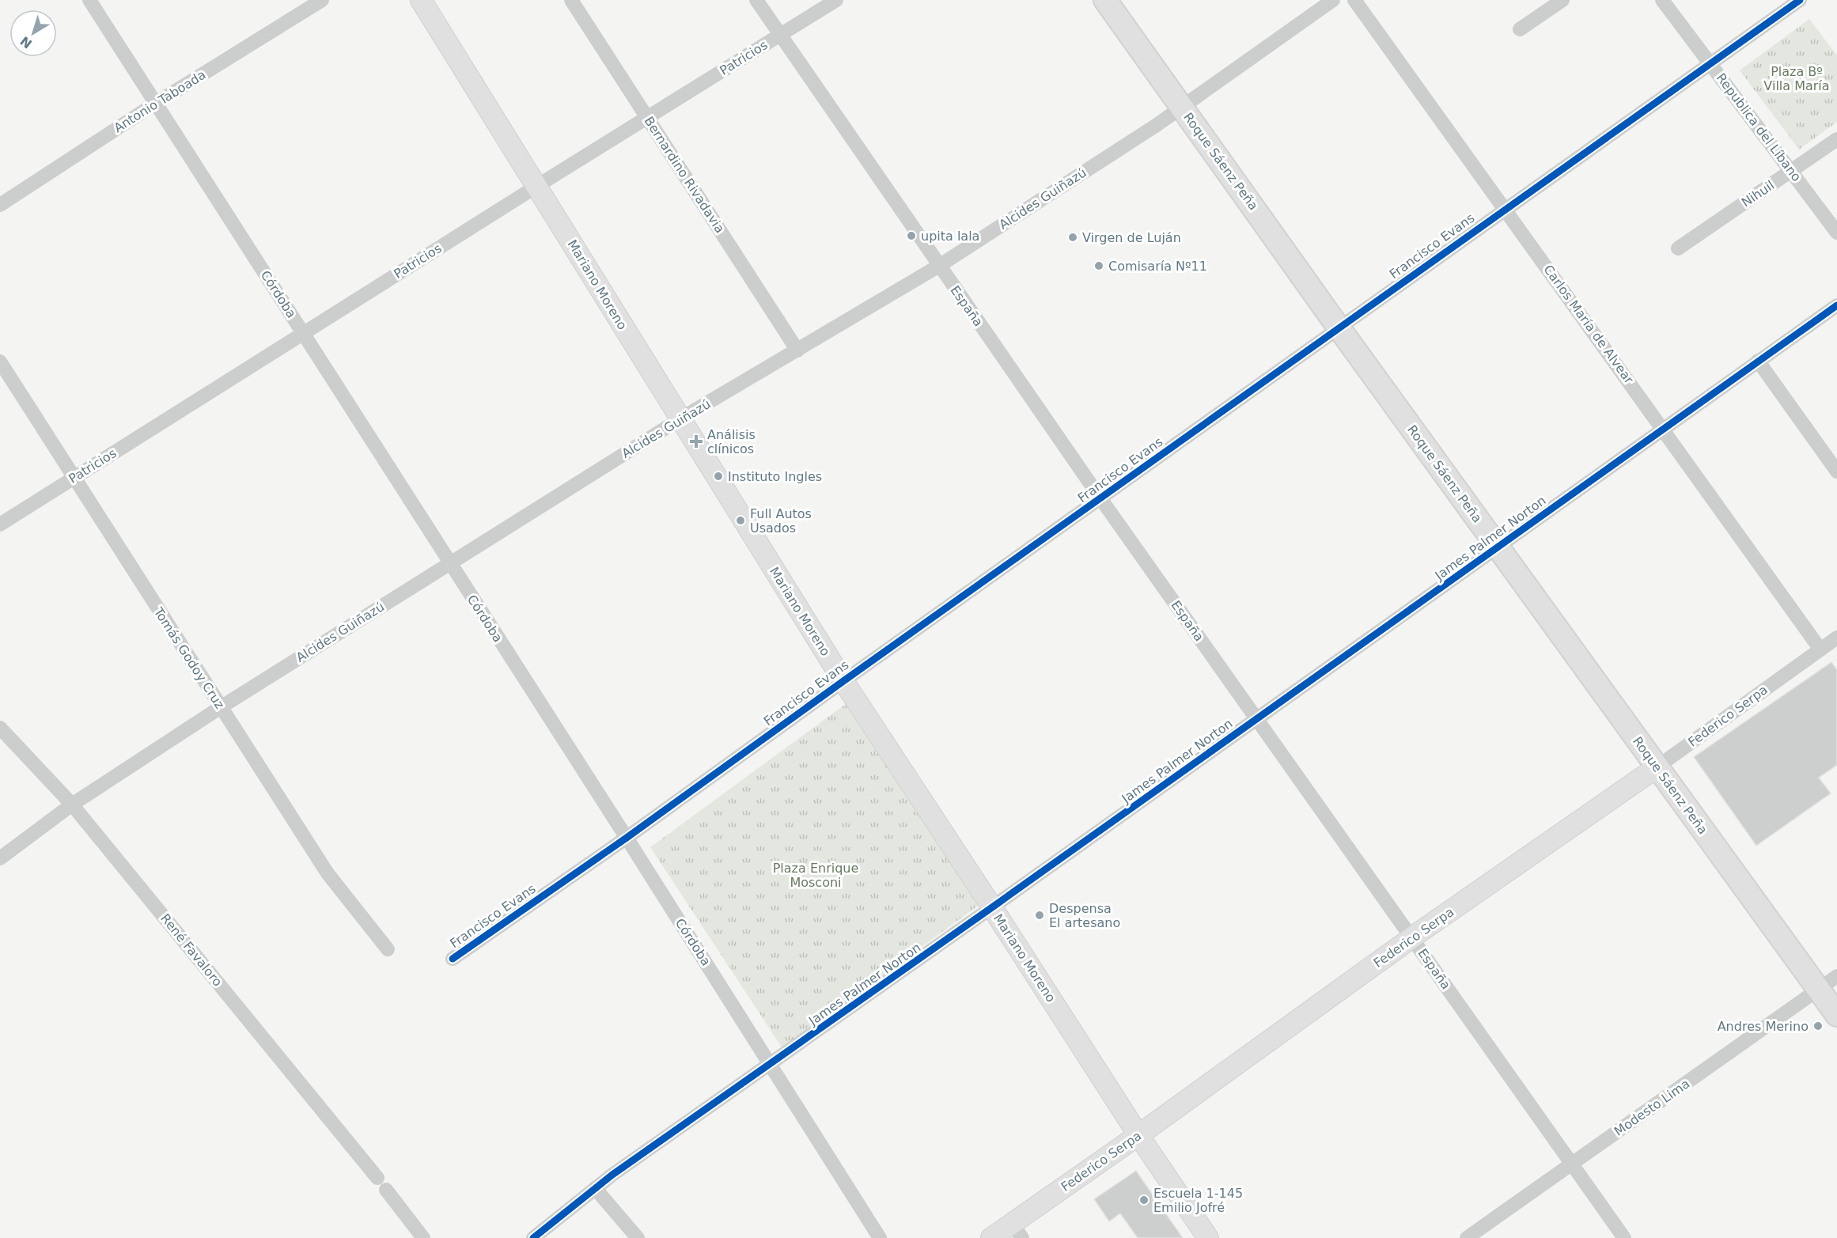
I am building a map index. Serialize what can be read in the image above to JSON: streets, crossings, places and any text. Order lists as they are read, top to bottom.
{
  "streets": {
    "main road": ["Roque Sáenz Peña"],
    "street": [
      "Patricios",
      "Antonio Taboada",
      "Republica del Líbano",
      "Bernardino Rivadavia",
      "Nihuil",
      "Alcides Guiñazú",
      "Francisco Evans",
      "Mariano Moreno",
      "Córdoba",
      "España",
      "Carlos María de Alvear",
      "James Palmer Norton",
      "Tomás Godoy Cruz",
      "Federico Serpa",
      "René Favaloro",
      "Modesto Lima"
    ]
  },
  "crossings": [
    ["Patricios", "Bernardino Rivadavia"],
    ["Patricios", "Mariano Moreno"],
    ["Patricios", "Córdoba"],
    ["Patricios", "España"],
    ["Patricios", "Tomás Godoy Cruz"],
    ["Antonio Taboada", "Córdoba"],
    ["Republica del Líbano", "Nihuil"],
    ["Republica del Líbano", "Francisco Evans"],
    ["Roque Sáenz Peña", "Alcides Guiñazú"],
    ["Roque Sáenz Peña", "Francisco Evans"],
    ["Roque Sáenz Peña", "James Palmer Norton"],
    ["Roque Sáenz Peña", "Federico Serpa"],
    ["Roque Sáenz Peña", "Modesto Lima"],
    ["Bernardino Rivadavia", "Alcides Guiñazú"],
    ["Alcides Guiñazú", "Mariano Moreno"],
    ["Alcides Guiñazú", "Córdoba"],
    ["Alcides Guiñazú", "España"],
    ["Alcides Guiñazú", "Tomás Godoy Cruz"],
    ["Alcides Guiñazú", "René Favaloro"],
    ["Francisco Evans", "Mariano Moreno"],
    ["Francisco Evans", "Córdoba"],
    ["Francisco Evans", "España"],
    ["Francisco Evans", "Carlos María de Alvear"],
    ["Mariano Moreno", "James Palmer Norton"],
    ["Mariano Moreno", "Federico Serpa"],
    ["Córdoba", "James Palmer Norton"],
    ["España", "James Palmer Norton"],
    ["España", "Federico Serpa"],
    ["España", "Modesto Lima"],
    ["Carlos María de Alvear", "James Palmer Norton"],
    ["Carlos María de Alvear", "Federico Serpa"]
  ],
  "parks": ["Plaza Bº Villa María", "Plaza Enrique Mosconi"],
  "places": {
    "other": [
      "upita lala",
      "Virgen de Luján",
      "Comisaría Nº11",
      "Instituto Ingles",
      "Full Autos Usados",
      "Despensa El artesano",
      "Andres Merino",
      "Escuela 1-145 Emilio Jofré"
    ],
    "health": ["Análisis clínicos"]
  },
  "north": "bottom left"
}
